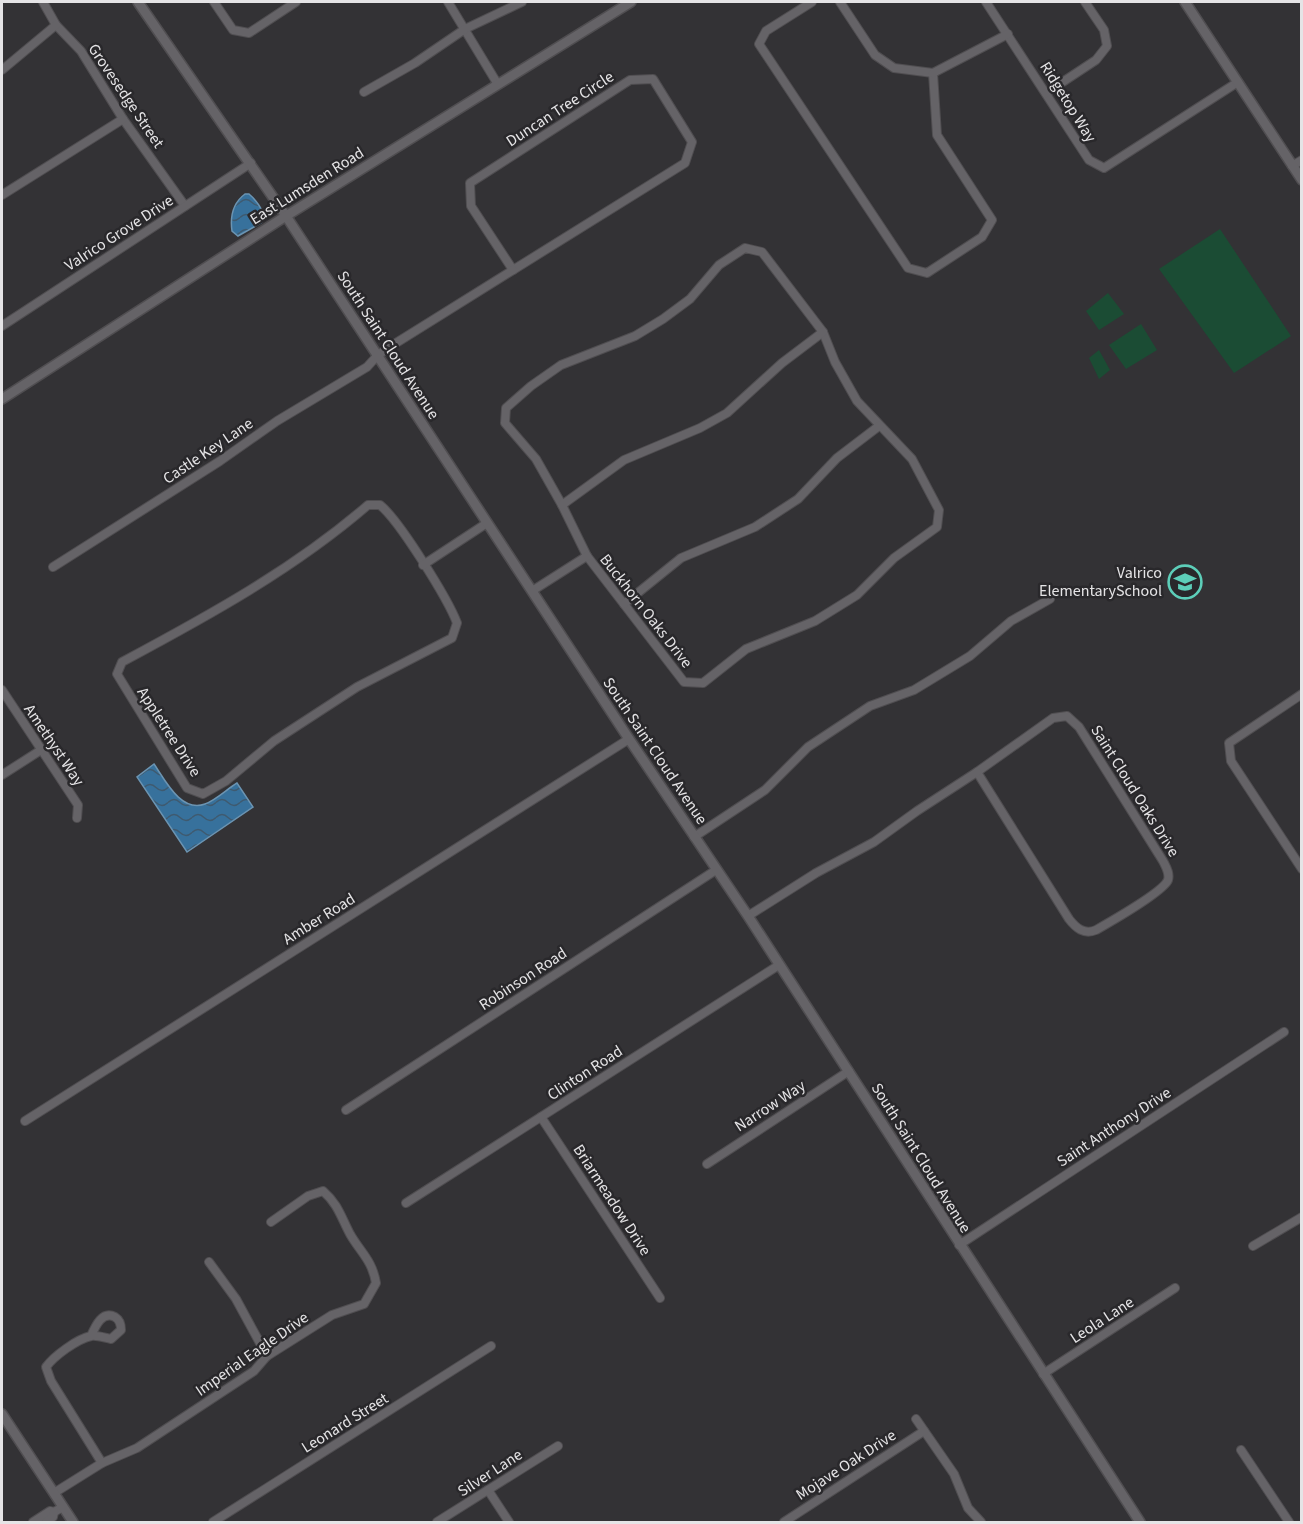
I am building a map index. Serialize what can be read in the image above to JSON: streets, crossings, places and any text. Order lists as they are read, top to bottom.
{
  "streets": {
    "street": [
      "Grovesedge Street",
      "Ridgetop Way",
      "Duncan Tree Circle",
      "East Lumsden Road",
      "Valrico Grove Drive",
      "South Saint Cloud Avenue",
      "Castle Key Lane",
      "Buckhorn Oaks Drive",
      "Appletree Drive",
      "Amethyst Way",
      "Saint Cloud Oaks Drive",
      "Amber Road",
      "Robinson Road",
      "Clinton Road",
      "Narrow Way",
      "Saint Anthony Drive",
      "Briarmeadow Drive",
      "Leola Lane",
      "Imperial Eagle Drive",
      "Leonard Street",
      "Mojave Oak Drive",
      "Silver Lane"
    ]
  },
  "crossings": [
    ["Grovesedge Street", "Valrico Grove Drive"],
    ["Duncan Tree Circle", "South Saint Cloud Avenue"],
    ["Duncan Tree Circle", "Castle Key Lane"],
    ["East Lumsden Road", "South Saint Cloud Avenue"],
    ["Valrico Grove Drive", "South Saint Cloud Avenue"],
    ["South Saint Cloud Avenue", "Castle Key Lane"],
    ["South Saint Cloud Avenue", "Buckhorn Oaks Drive"],
    ["South Saint Cloud Avenue", "Saint Cloud Oaks Drive"],
    ["South Saint Cloud Avenue", "Amber Road"],
    ["South Saint Cloud Avenue", "Robinson Road"],
    ["South Saint Cloud Avenue", "Clinton Road"],
    ["South Saint Cloud Avenue", "Narrow Way"],
    ["South Saint Cloud Avenue", "Saint Anthony Drive"],
    ["South Saint Cloud Avenue", "Leola Lane"],
    ["Clinton Road", "Briarmeadow Drive"]
  ],
  "places": {
    "school or university": ["Valrico ElementarySchool"]
  }
}
